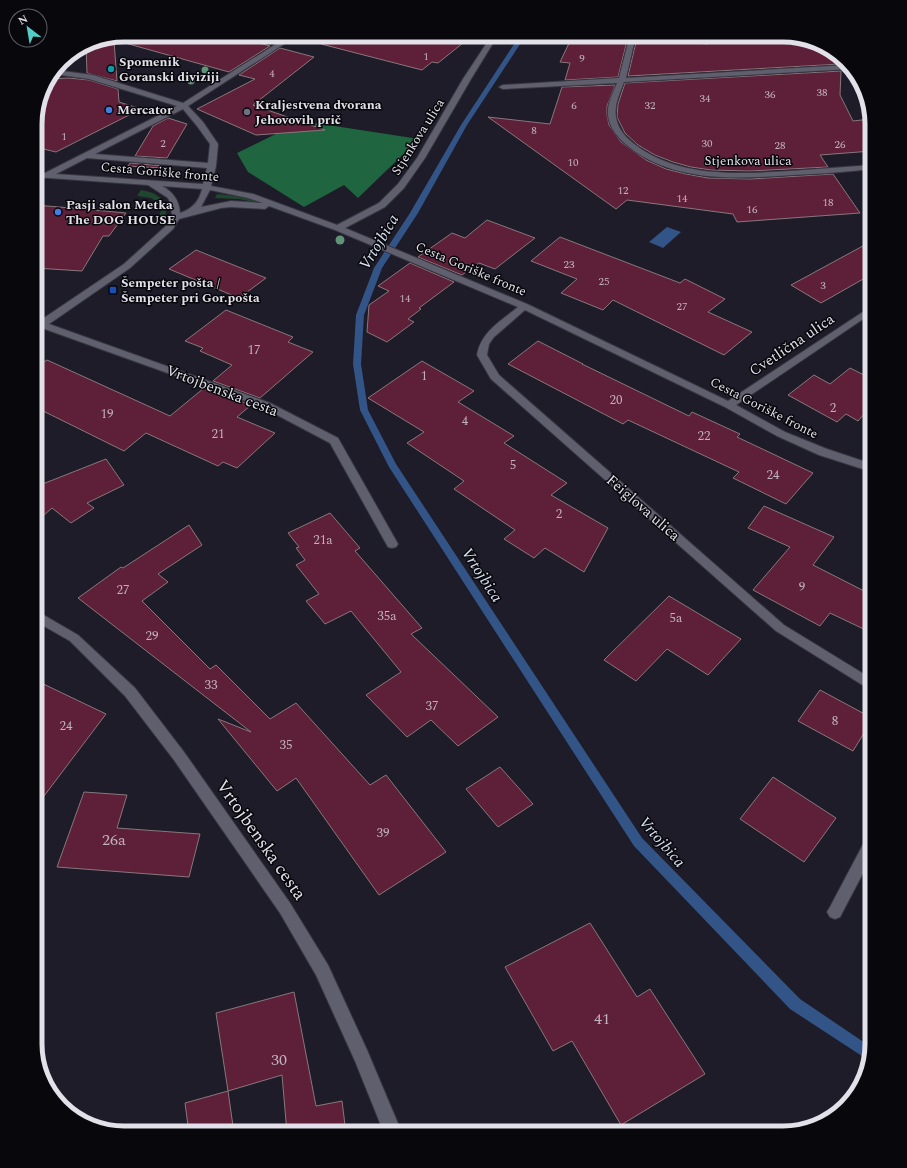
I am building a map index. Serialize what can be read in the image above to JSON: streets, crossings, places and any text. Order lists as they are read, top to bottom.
{
  "streets": {
    "street": [
      "Stjenkova ulica",
      "Cesta Goriške fronte",
      "Cvetlična ulica",
      "Vrtojbenska cesta",
      "Feiglova ulica"
    ]
  },
  "crossings": [
    ["Stjenkova ulica", "Cesta Goriške fronte"],
    ["Cesta Goriške fronte", "Cvetlična ulica"],
    ["Cesta Goriške fronte", "Feiglova ulica"]
  ],
  "water": ["Vrtojbica"],
  "places": {
    "other": [
      "Spomenik Goranski diviziji",
      "Mercator",
      "Kraljestvena dvorana Jehovovih prič",
      "Pasji salon Metka The DOG HOUSE"
    ],
    "transit": ["Šempeter pošta / Šempeter pri Gor.pošta"]
  },
  "house_numbers": [
    "1",
    "9",
    "4",
    "38",
    "36",
    "34",
    "6",
    "32",
    "8",
    "1",
    "2",
    "30",
    "26",
    "28",
    "10",
    "12",
    "14",
    "18",
    "16",
    "23",
    "25",
    "3",
    "14",
    "27",
    "17",
    "1",
    "20",
    "2",
    "19",
    "4",
    "21",
    "22",
    "5",
    "24",
    "2",
    "21a",
    "9",
    "27",
    "35a",
    "5a",
    "29",
    "33",
    "37",
    "8",
    "24",
    "35",
    "39",
    "26a",
    "41",
    "30"
  ],
  "north": "top left"
}
